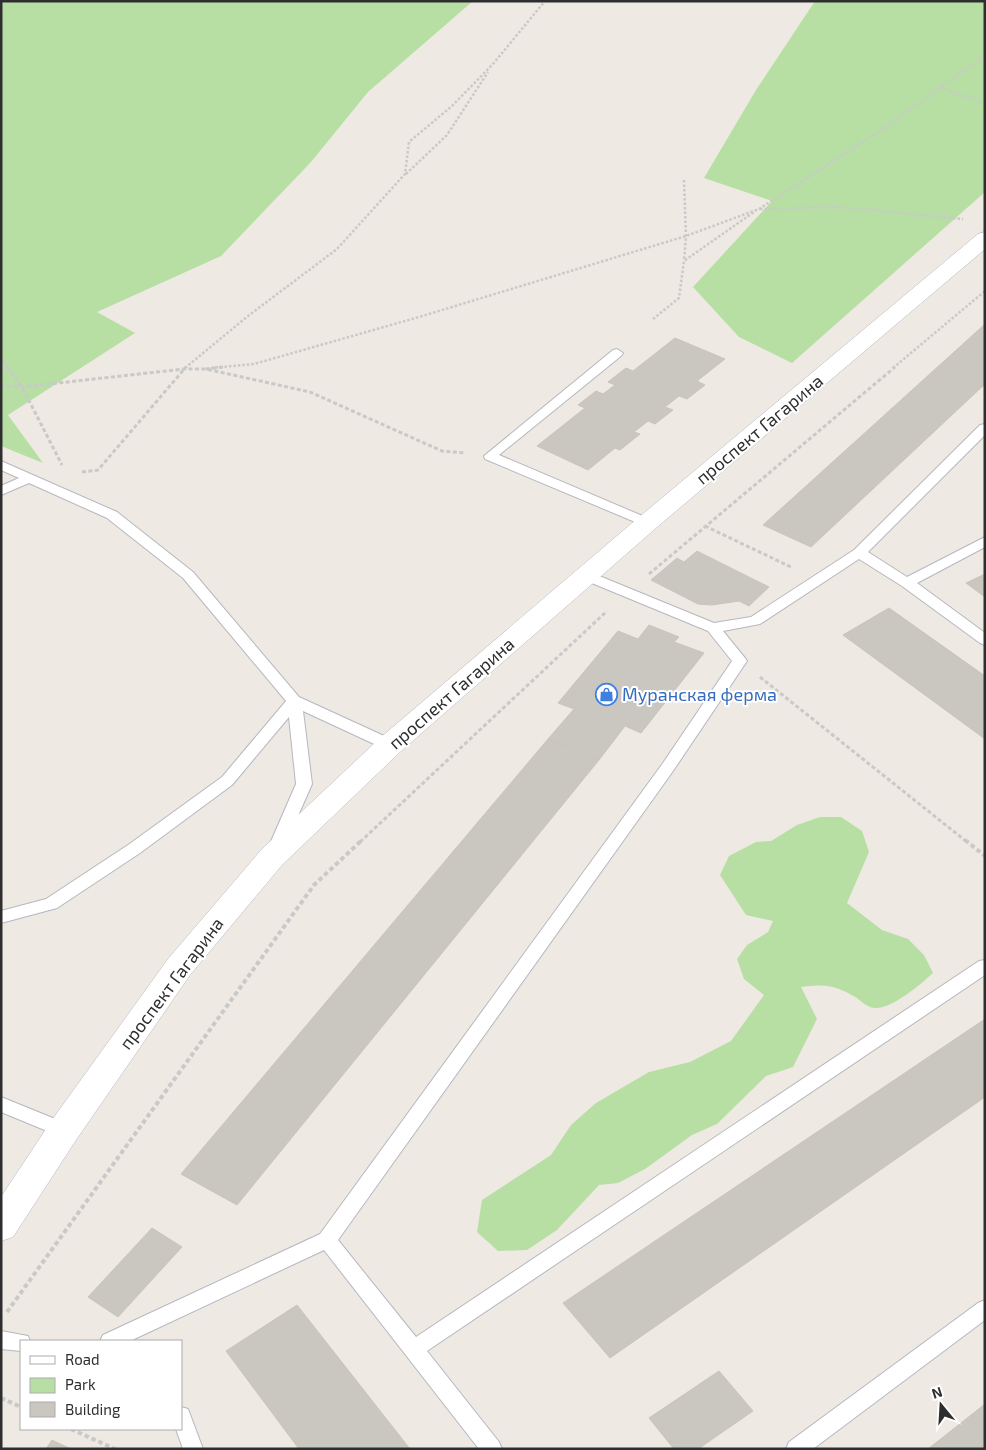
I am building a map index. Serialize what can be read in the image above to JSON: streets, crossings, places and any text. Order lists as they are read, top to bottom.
{
  "streets": {
    "street": ["проспект Гагарина"]
  },
  "places": {
    "shop": ["Муранская ферма"]
  },
  "legend": ["Road", "Park", "Building"],
  "north": "top"
}
